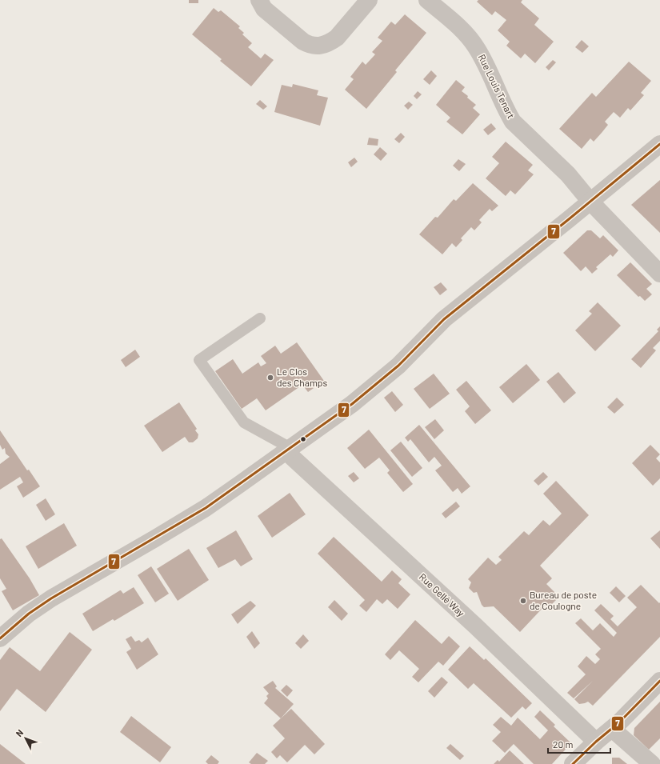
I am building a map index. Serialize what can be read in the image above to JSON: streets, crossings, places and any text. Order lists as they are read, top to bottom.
{
  "streets": {
    "street": ["Rue Louis Tenart", "Rue Gellé Way"]
  },
  "places": ["Le Clos des Champs", "Bureau de poste de Coulogne"],
  "lines": ["transit line 7"],
  "scale_bar": "20 m",
  "north": "top left"
}
